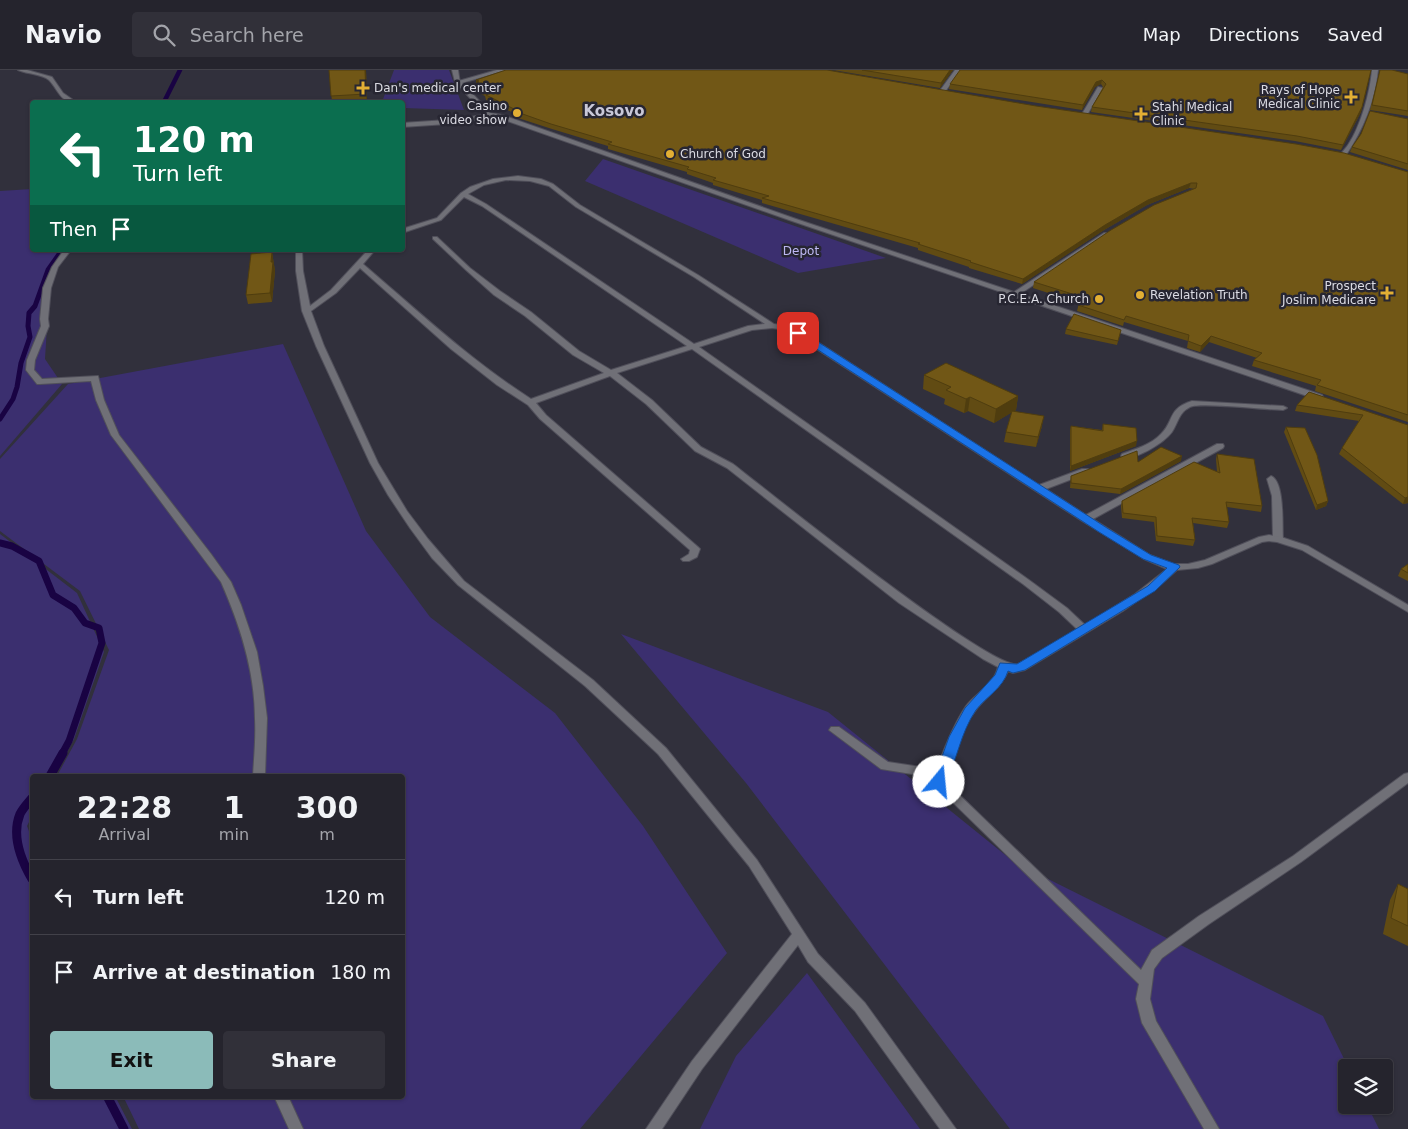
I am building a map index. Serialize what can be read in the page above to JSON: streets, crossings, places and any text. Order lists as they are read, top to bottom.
{
  "districts": ["Kosovo"],
  "parks": ["Depot"],
  "places": {
    "health": [
      "Dan's medical center",
      "Rays of Hope Medical Clinic",
      "Stahi Medical Clinic",
      "Prospect Joslim Medicare"
    ],
    "other": [
      "Casino video show",
      "Church of God",
      "Revelation Truth",
      "P.C.E.A. Church"
    ]
  },
  "page": {
    "header": "Navio",
    "search": "Search here",
    "nav": ["Map", "Directions", "Saved"],
    "turn": ["120 m", "Turn left"],
    "then": "Then",
    "eta": [
      "22:28",
      "Arrival",
      "1",
      "min",
      "300",
      "m"
    ],
    "list": [
      {
        "name": "Turn left",
        "value": "120 m"
      },
      {
        "name": "Arrive at destination",
        "value": "180 m"
      }
    ],
    "buttons": ["Exit", "Share"]
  }
}
